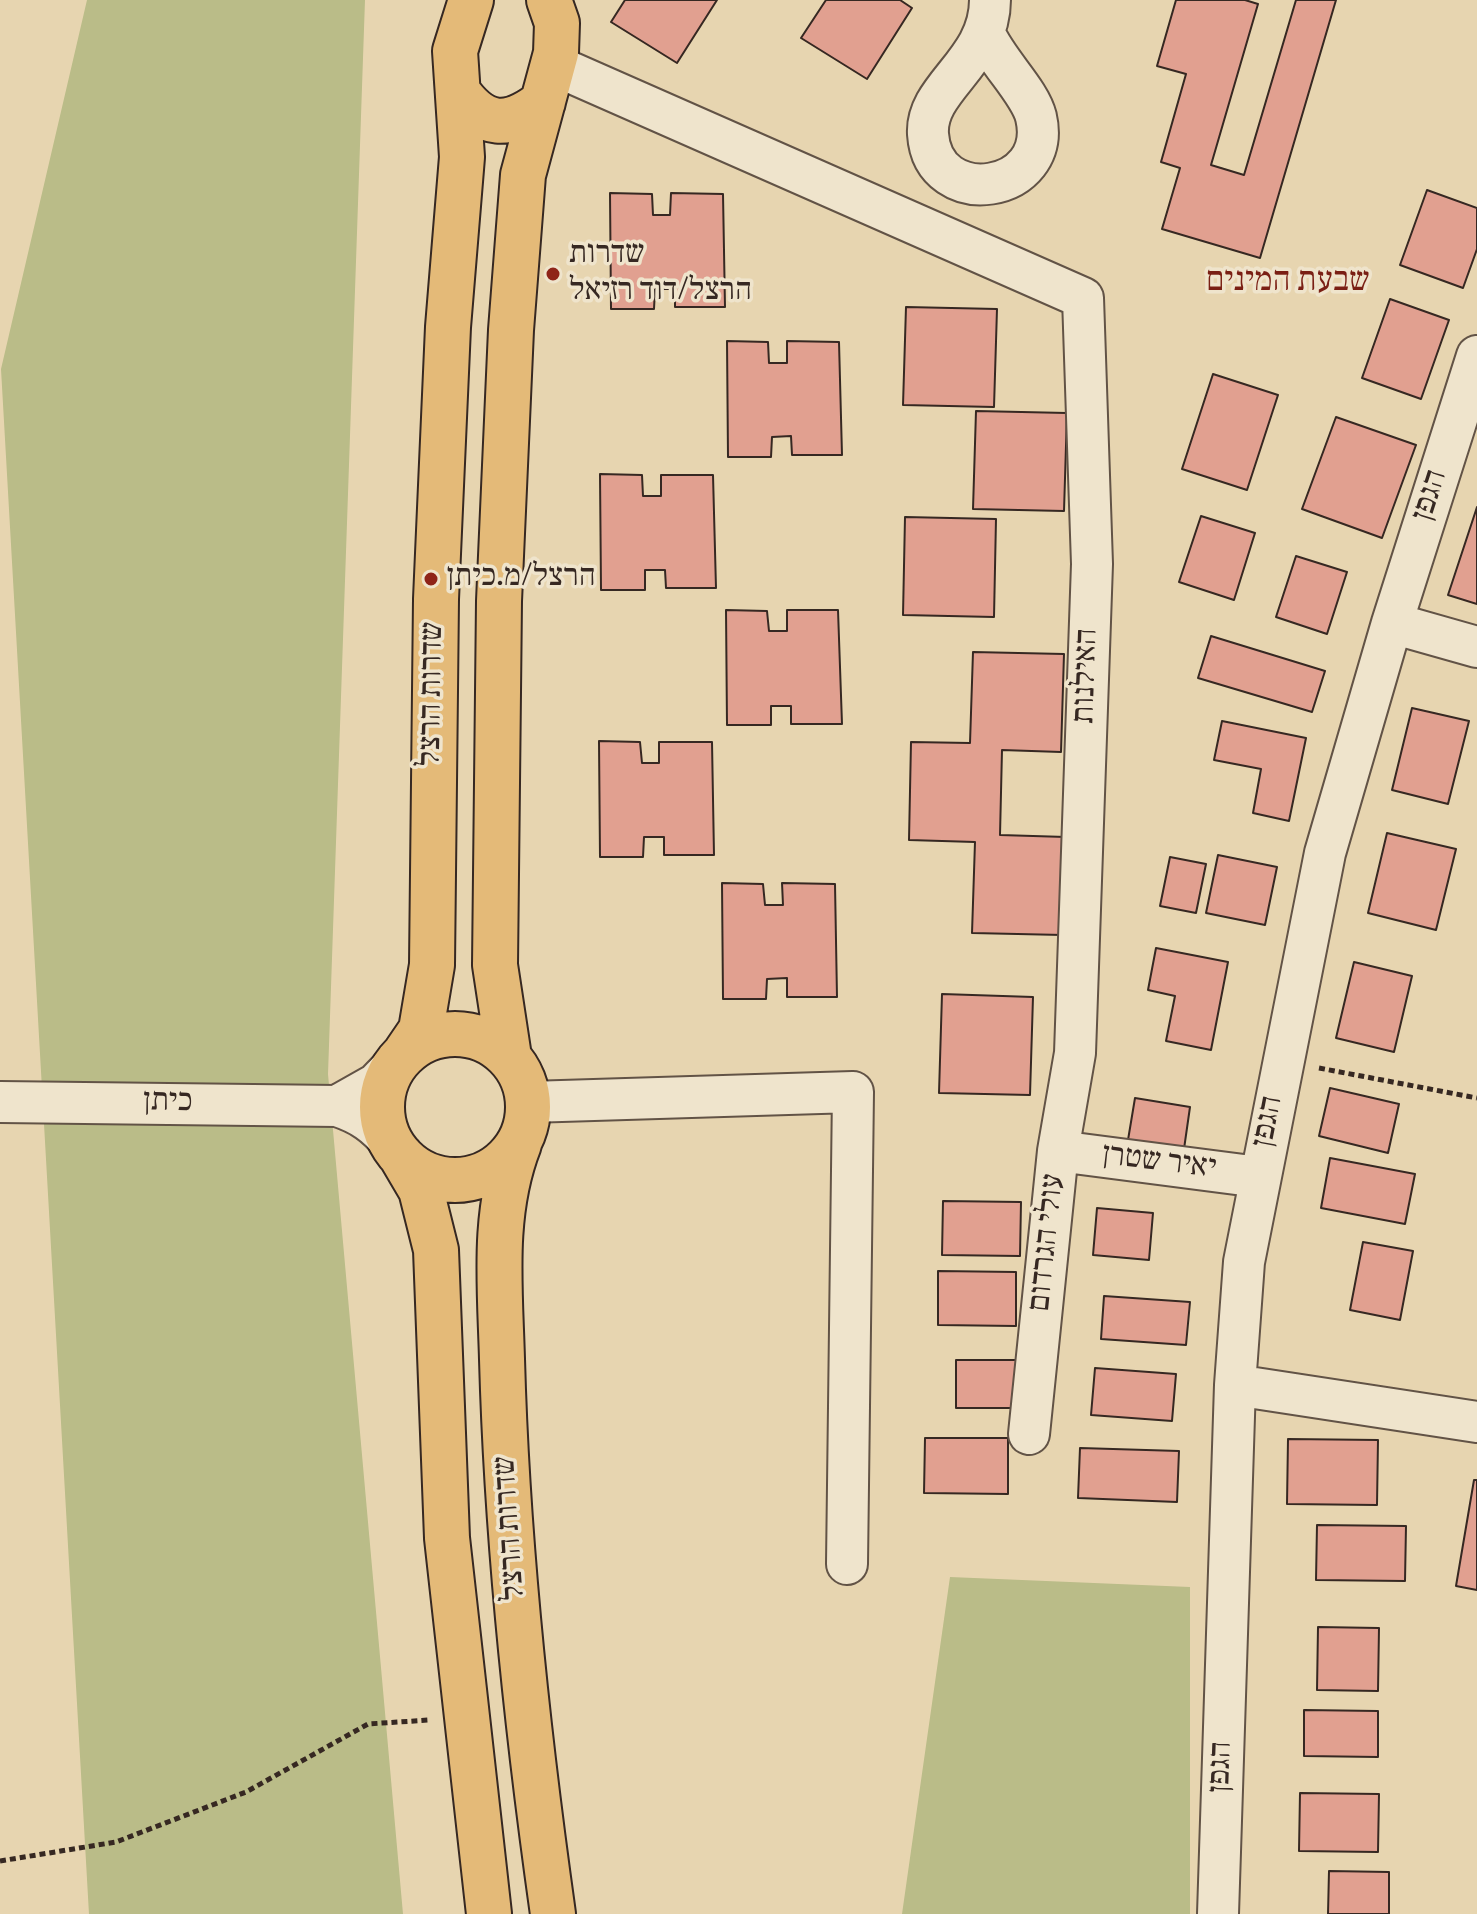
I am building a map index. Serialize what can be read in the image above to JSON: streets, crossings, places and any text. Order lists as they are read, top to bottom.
{
  "streets": {
    "main road": ["שדרות הרצל"],
    "street": [
      "הגפן",
      "האילנות",
      "כיתן",
      "יאיר שטרן",
      "עולי הגרדום"
    ]
  },
  "crossings": [
    ["הגפן", "יאיר שטרן"],
    ["האילנות", "שדרות הרצל"],
    ["האילנות", "עולי הגרדום"],
    ["שדרות הרצל", "כיתן"],
    ["יאיר שטרן", "עולי הגרדום"]
  ],
  "districts": ["שבעת המינים"],
  "places": ["שדרות הרצל/דוד רזיאל", "הרצל/מ.כיתן"]
}
